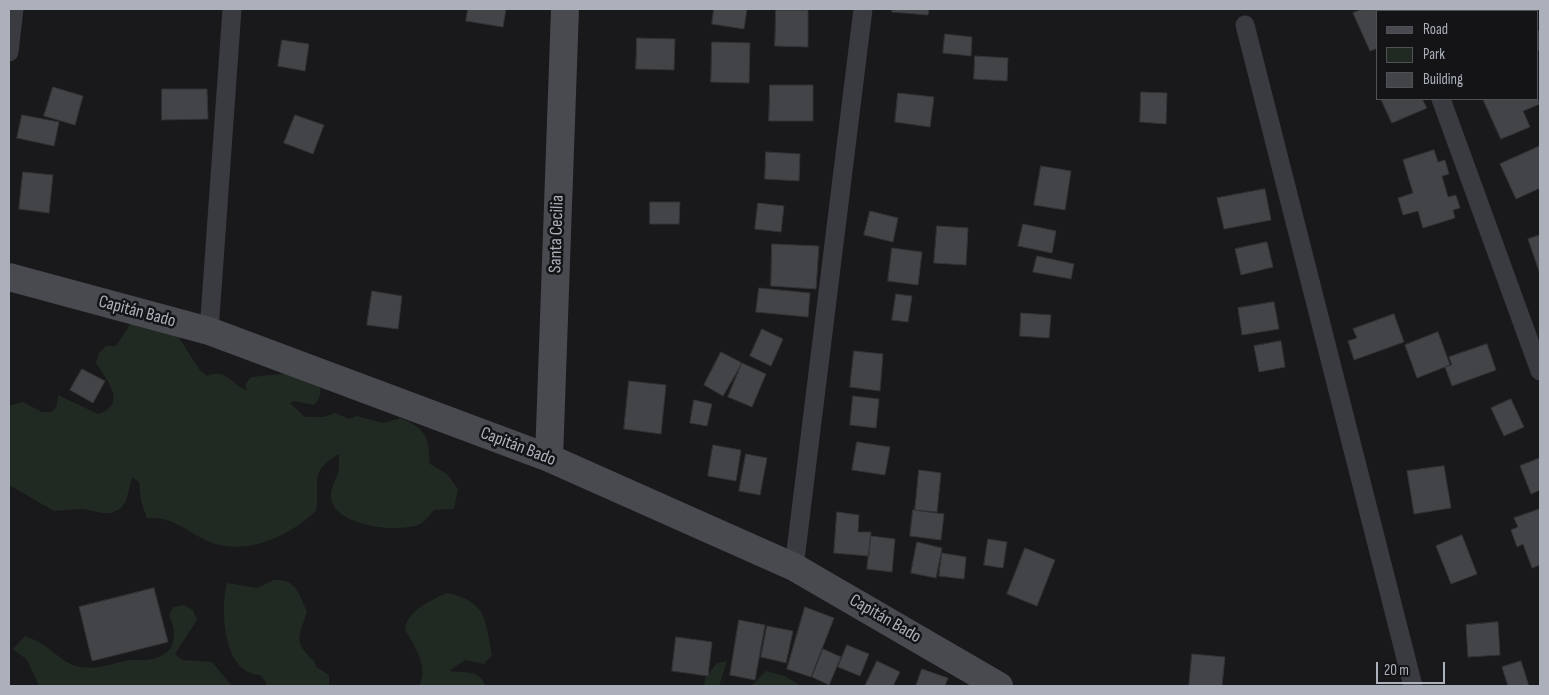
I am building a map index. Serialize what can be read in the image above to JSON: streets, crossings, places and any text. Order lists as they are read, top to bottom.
{
  "streets": {
    "street": ["Santa Cecilia", "Capitán Bado"]
  },
  "crossings": [
    ["Santa Cecilia", "Capitán Bado"]
  ],
  "legend": ["Road", "Park", "Building"],
  "scale_bar": "20 m"
}
